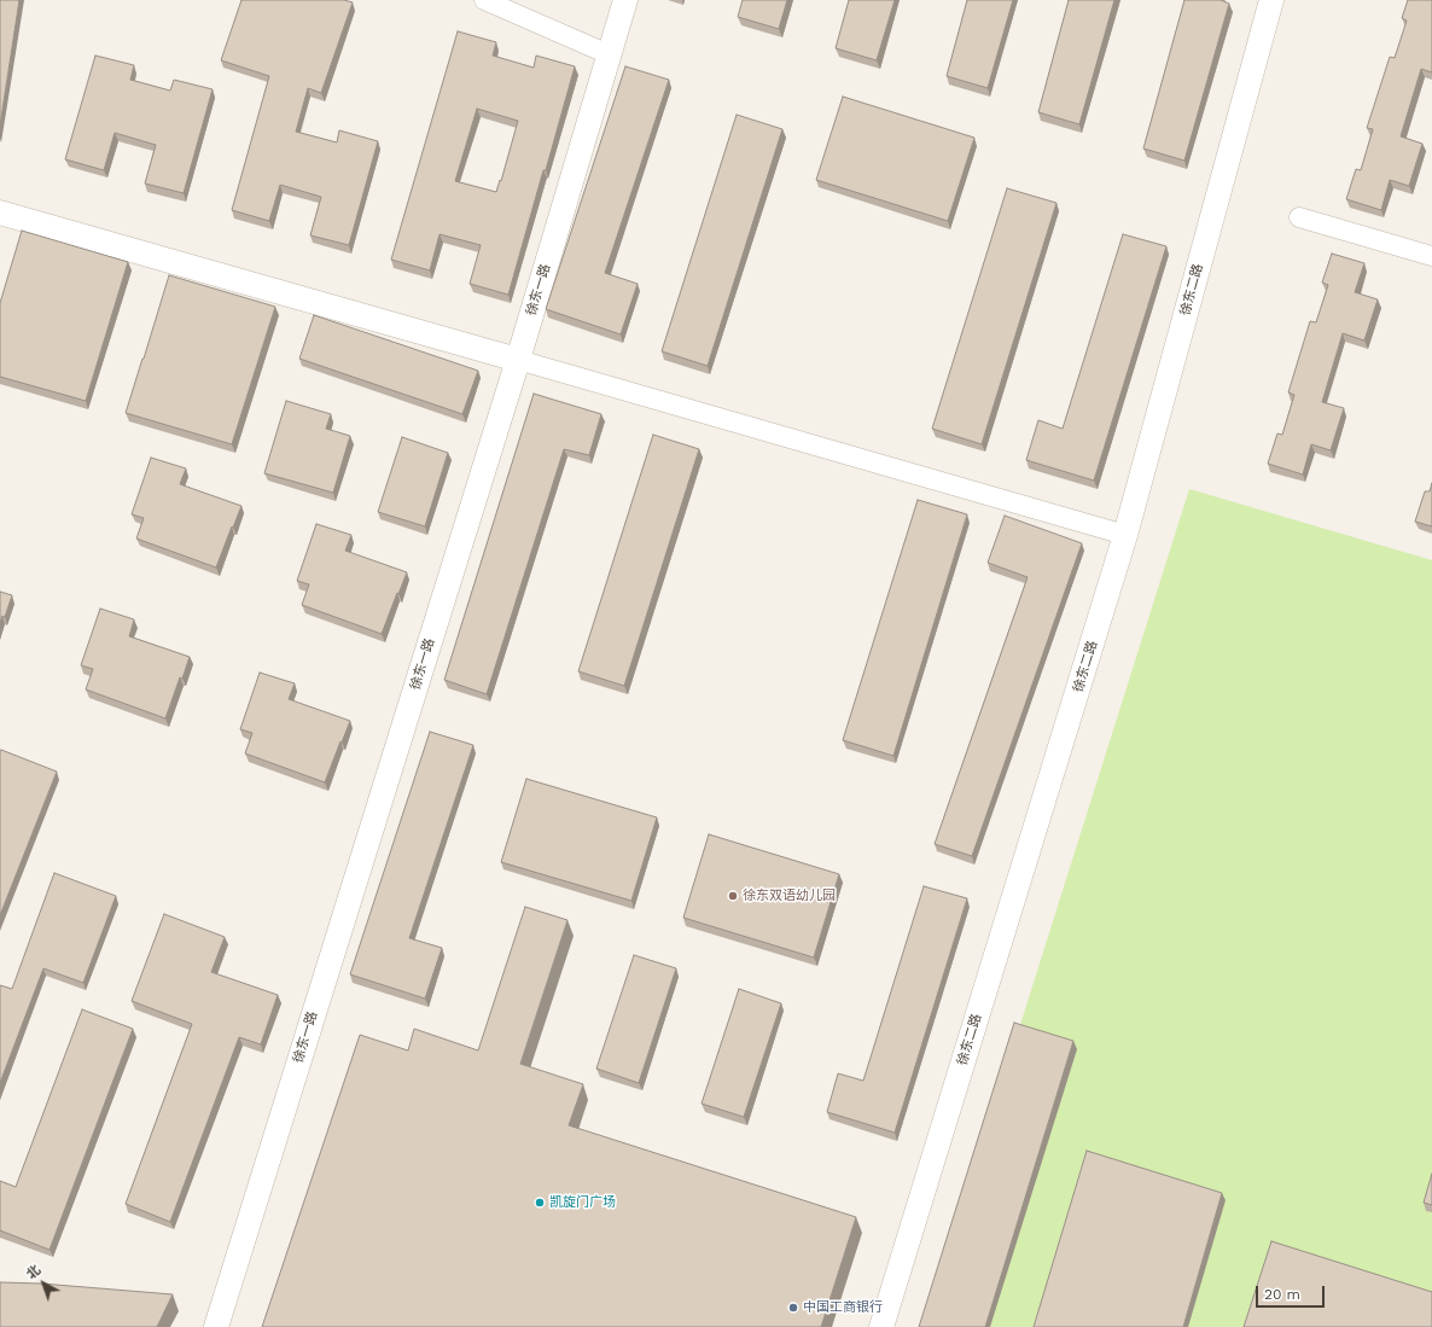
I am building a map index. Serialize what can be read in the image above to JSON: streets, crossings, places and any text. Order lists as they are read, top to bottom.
{
  "streets": {
    "street": ["徐东一路", "徐东二路"]
  },
  "places": ["徐东双语幼儿园", "凯旋门广场", "中国工商银行"],
  "scale_bar": "20 m",
  "north": "top left"
}
